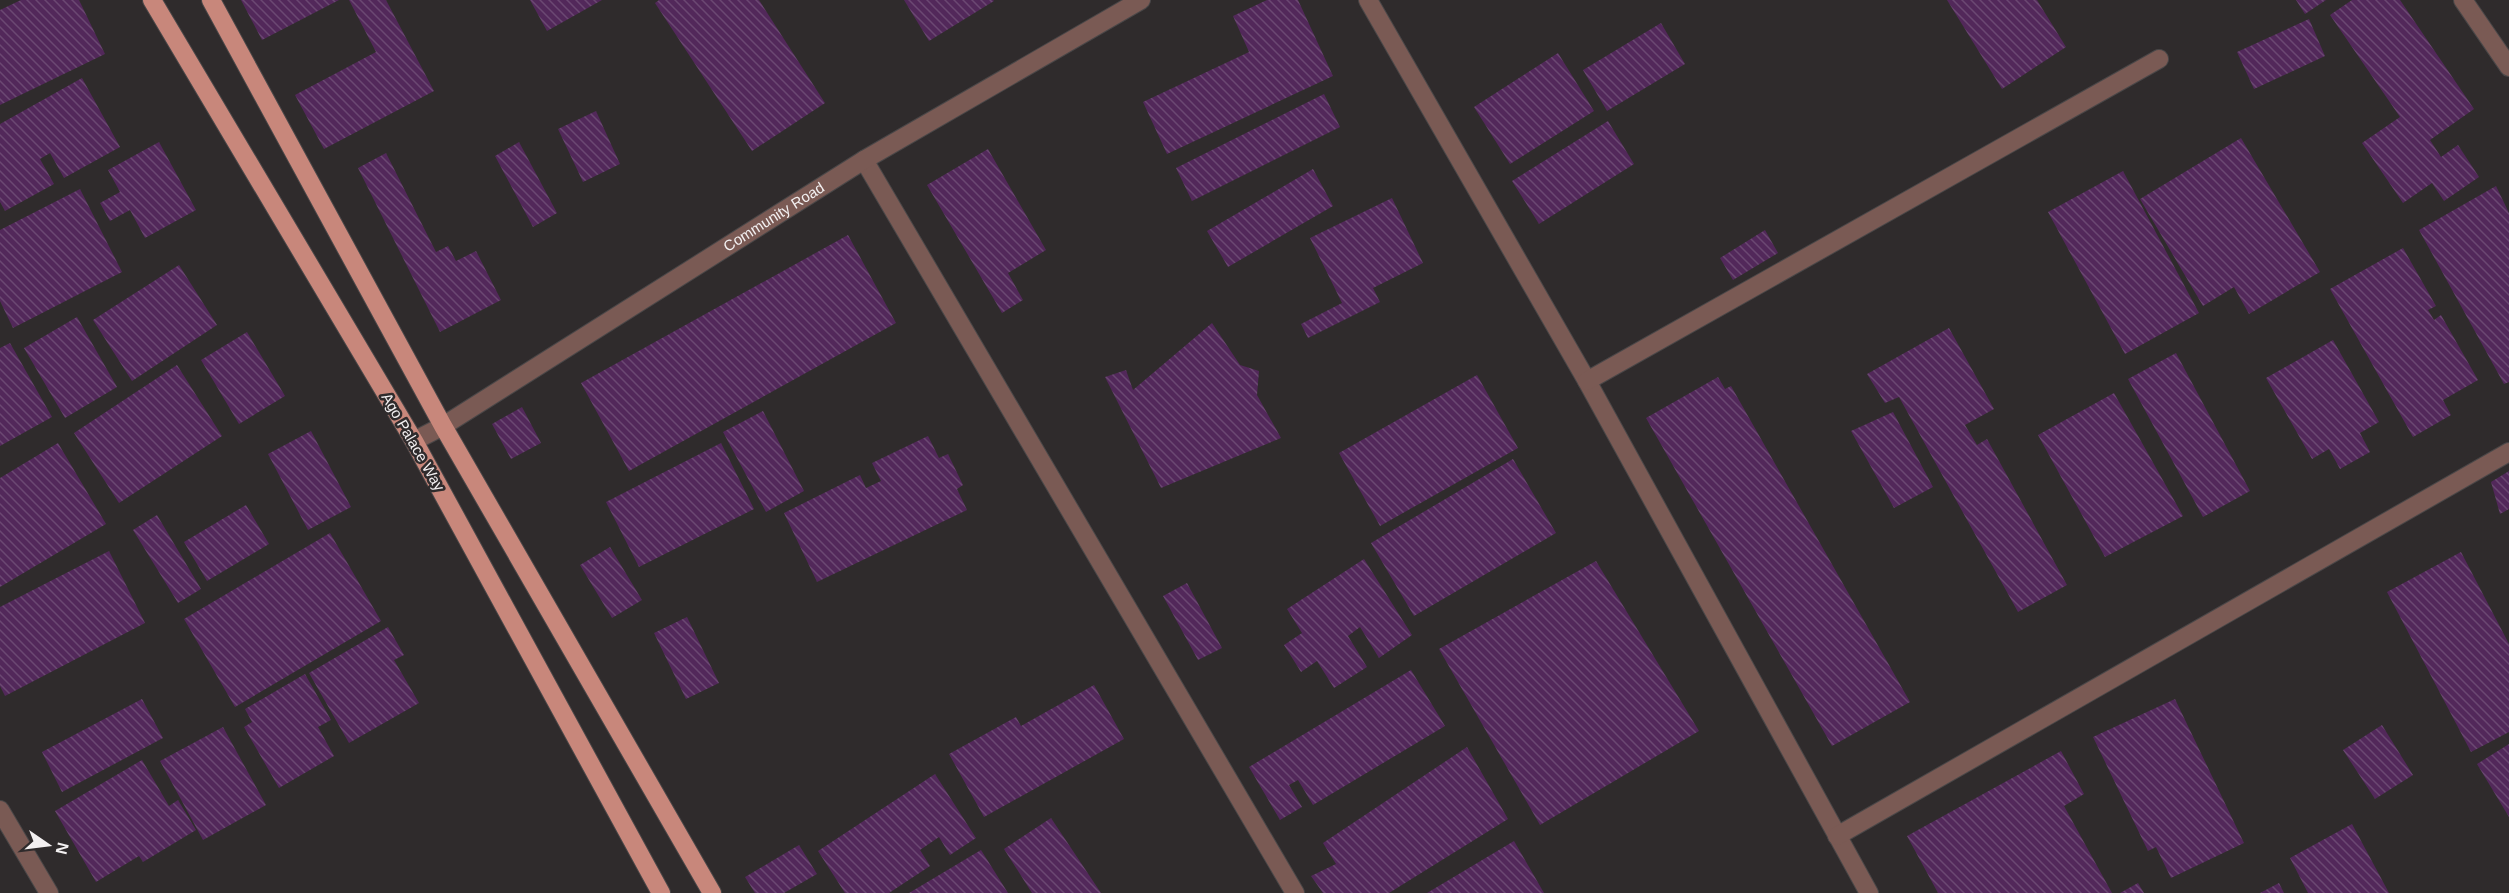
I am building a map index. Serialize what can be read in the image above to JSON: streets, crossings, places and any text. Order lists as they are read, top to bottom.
{
  "streets": {
    "main road": ["Ago Palace Way"],
    "street": ["Community Road"]
  },
  "crossings": [
    ["Community Road", "Ago Palace Way"]
  ],
  "north": "right"
}
